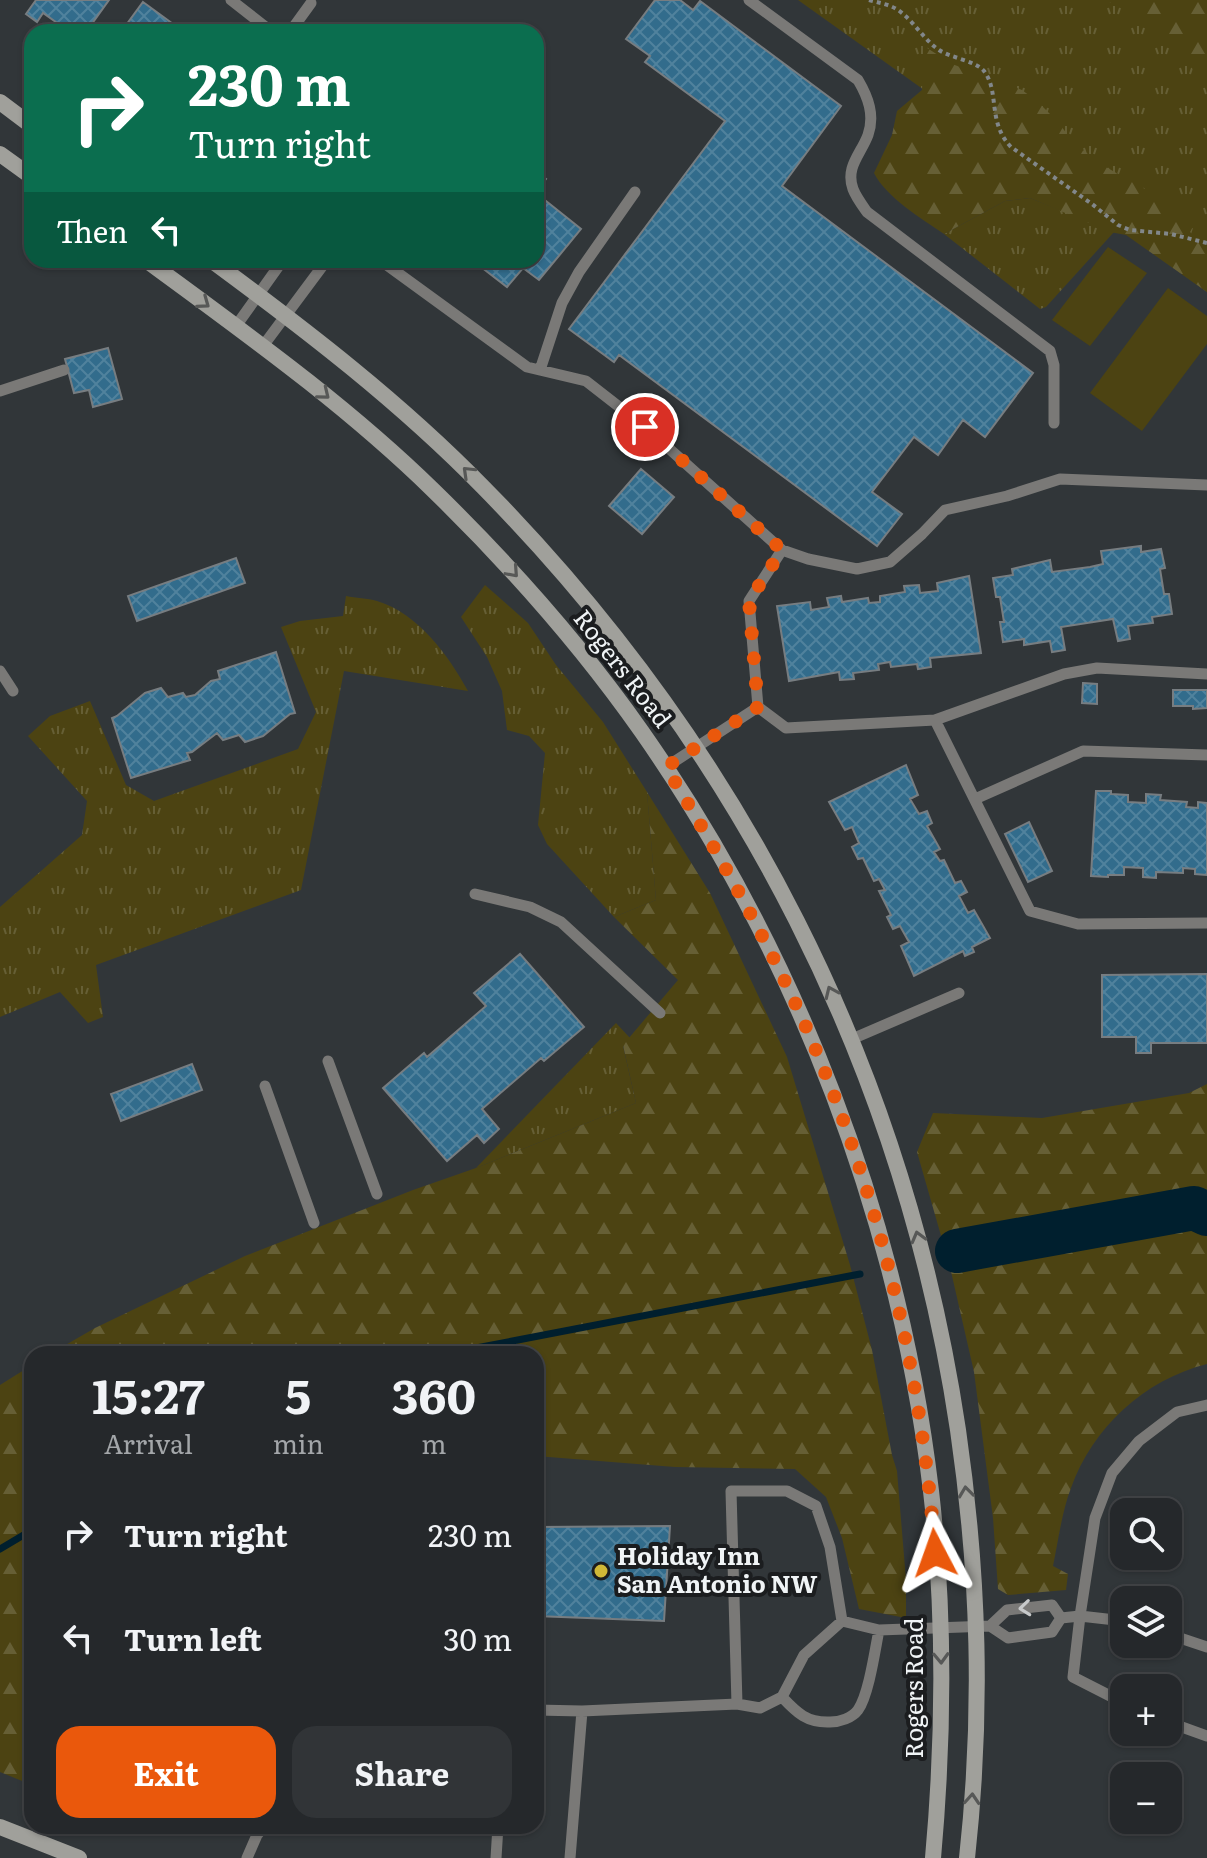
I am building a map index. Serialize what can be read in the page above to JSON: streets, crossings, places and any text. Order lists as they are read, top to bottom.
{
  "streets": {
    "main road": ["Rogers Road"]
  },
  "places": ["Holiday Inn San Antonio NW"],
  "page": {
    "turn": ["230 m", "Turn right"],
    "then": "Then",
    "eta": [
      "15:27",
      "Arrival",
      "5",
      "min",
      "360",
      "m"
    ],
    "list": [
      {
        "name": "Turn right",
        "value": "230 m"
      },
      {
        "name": "Turn left",
        "value": "30 m"
      }
    ],
    "map_buttons": ["+", "−"],
    "buttons": ["Exit", "Share"]
  }
}
